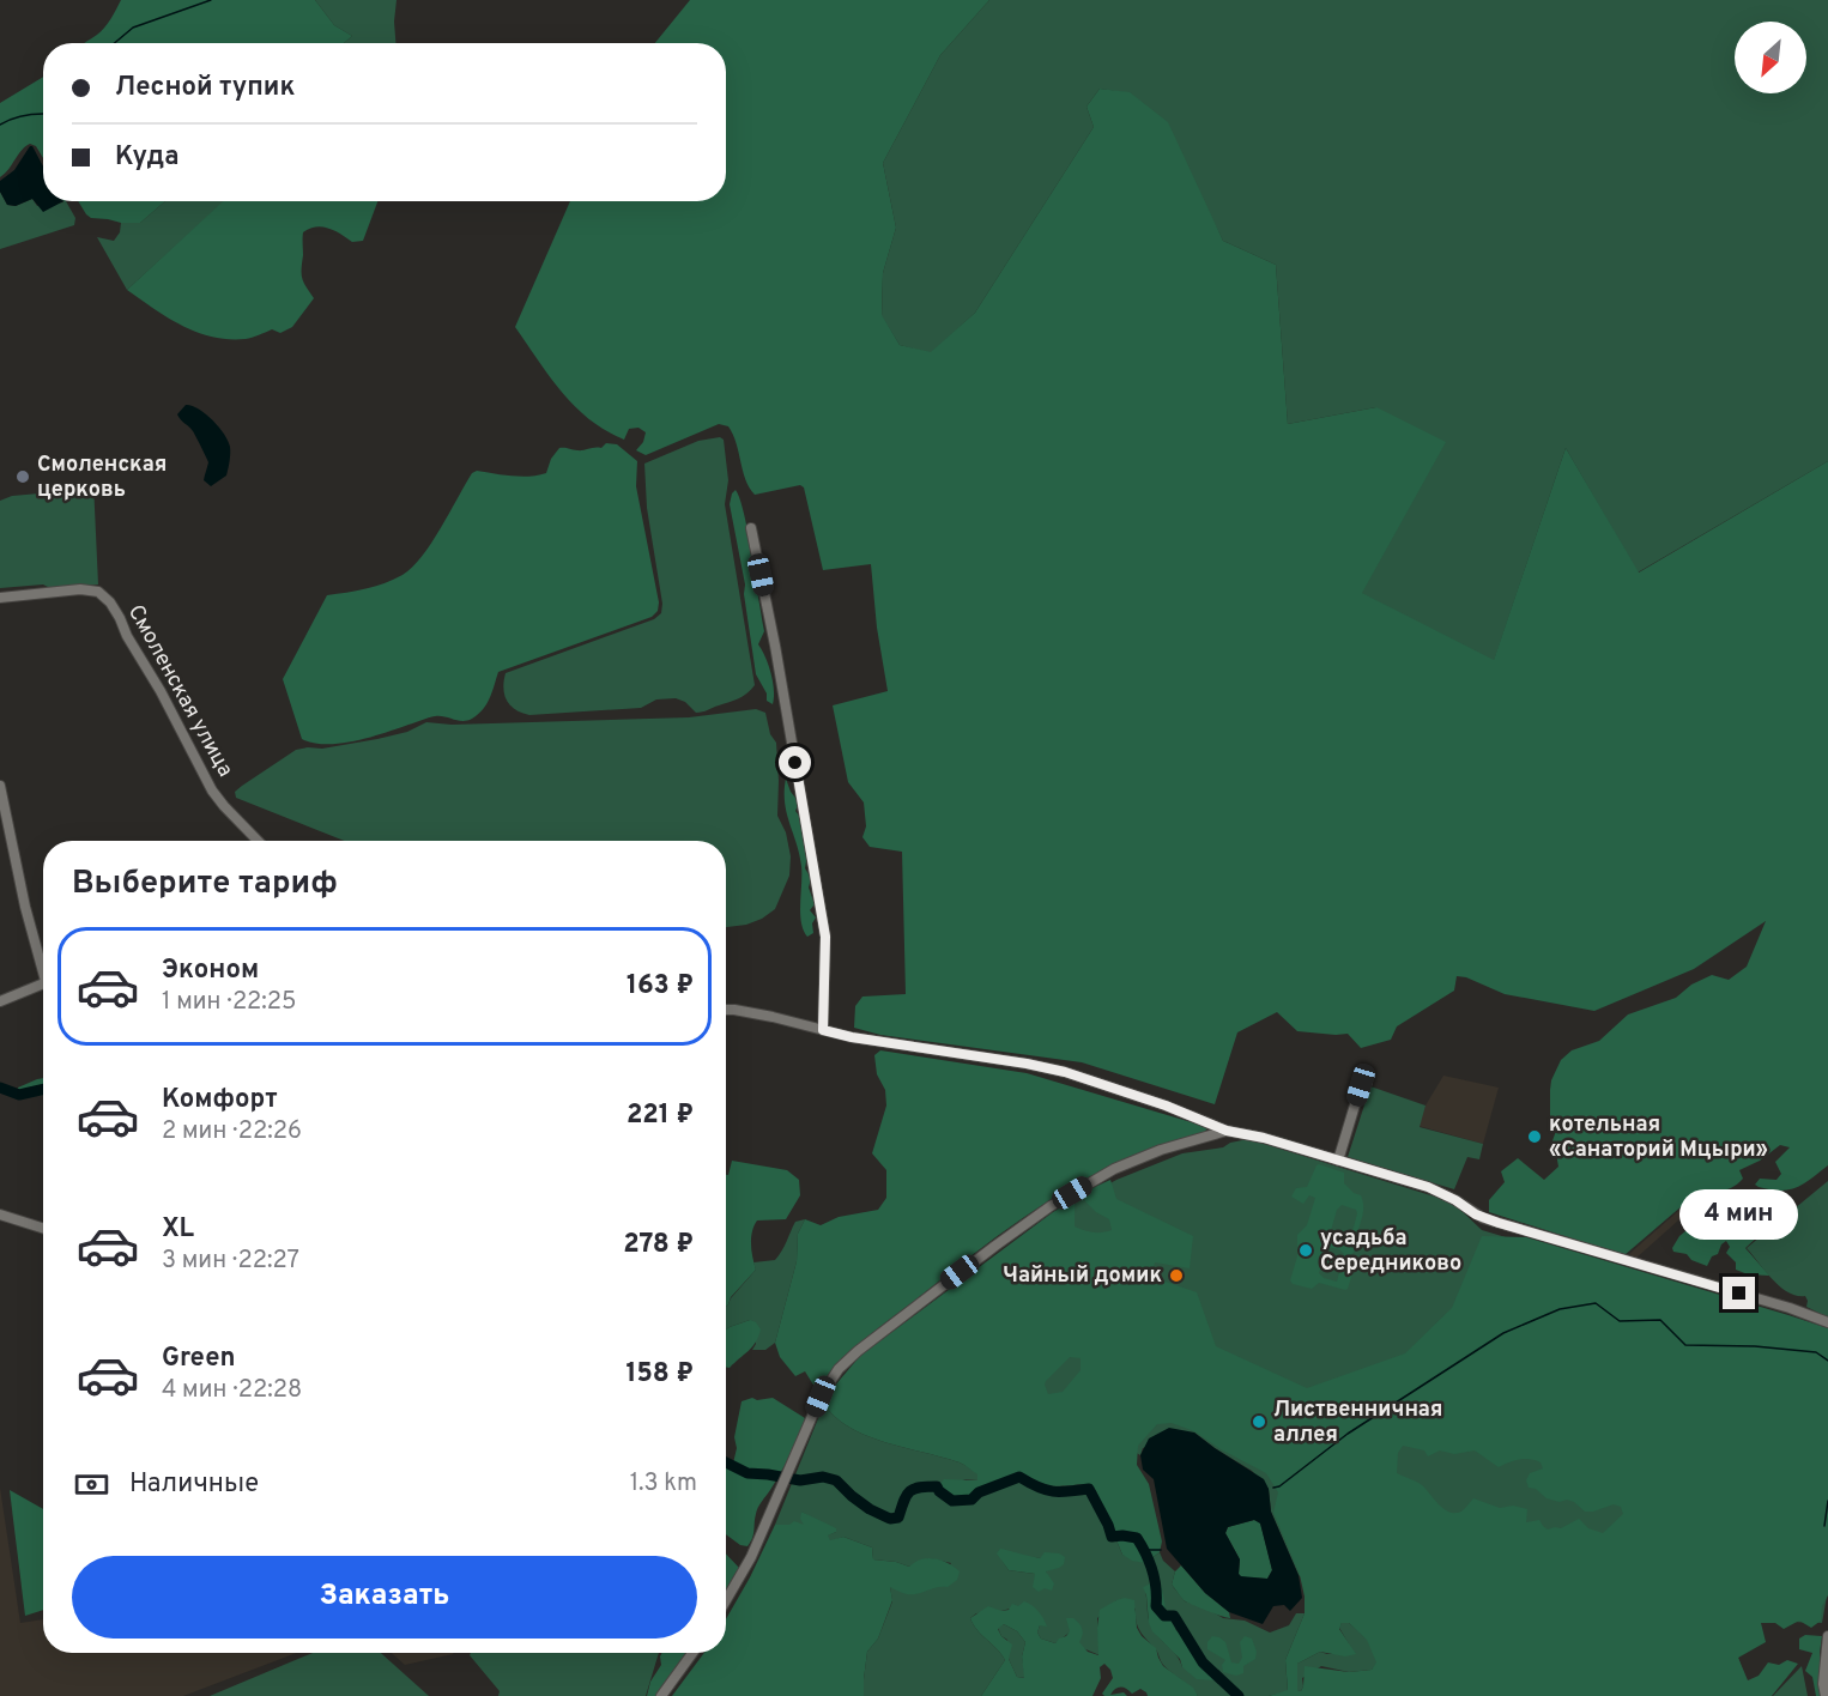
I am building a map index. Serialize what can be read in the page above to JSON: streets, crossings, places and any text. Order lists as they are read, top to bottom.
{
  "streets": {
    "street": ["Смоленская улица"]
  },
  "places": [
    "Смоленская церковь",
    "котельная «Санаторий Мцыри»",
    "усадьба Середниково",
    "Чайный домик",
    "Лиственничная аллея"
  ],
  "north": "bottom left",
  "page": {
    "banner": ["Лесной тупик", "Куда"],
    "heading": "Выберите тариф",
    "list": [
      {
        "name": "Эконом",
        "note": "1 мин · 22:25",
        "value": "163 ₽"
      },
      {
        "name": "Комфорт",
        "note": "2 мин · 22:26",
        "value": "221 ₽"
      },
      {
        "name": "XL",
        "note": "3 мин · 22:27",
        "value": "278 ₽"
      },
      {
        "name": "Green",
        "note": "4 мин · 22:28",
        "value": "158 ₽"
      }
    ],
    "bubble": "4 мин",
    "pay": ["Наличные", "1.3 km"],
    "buttons": "Заказать"
  }
}
